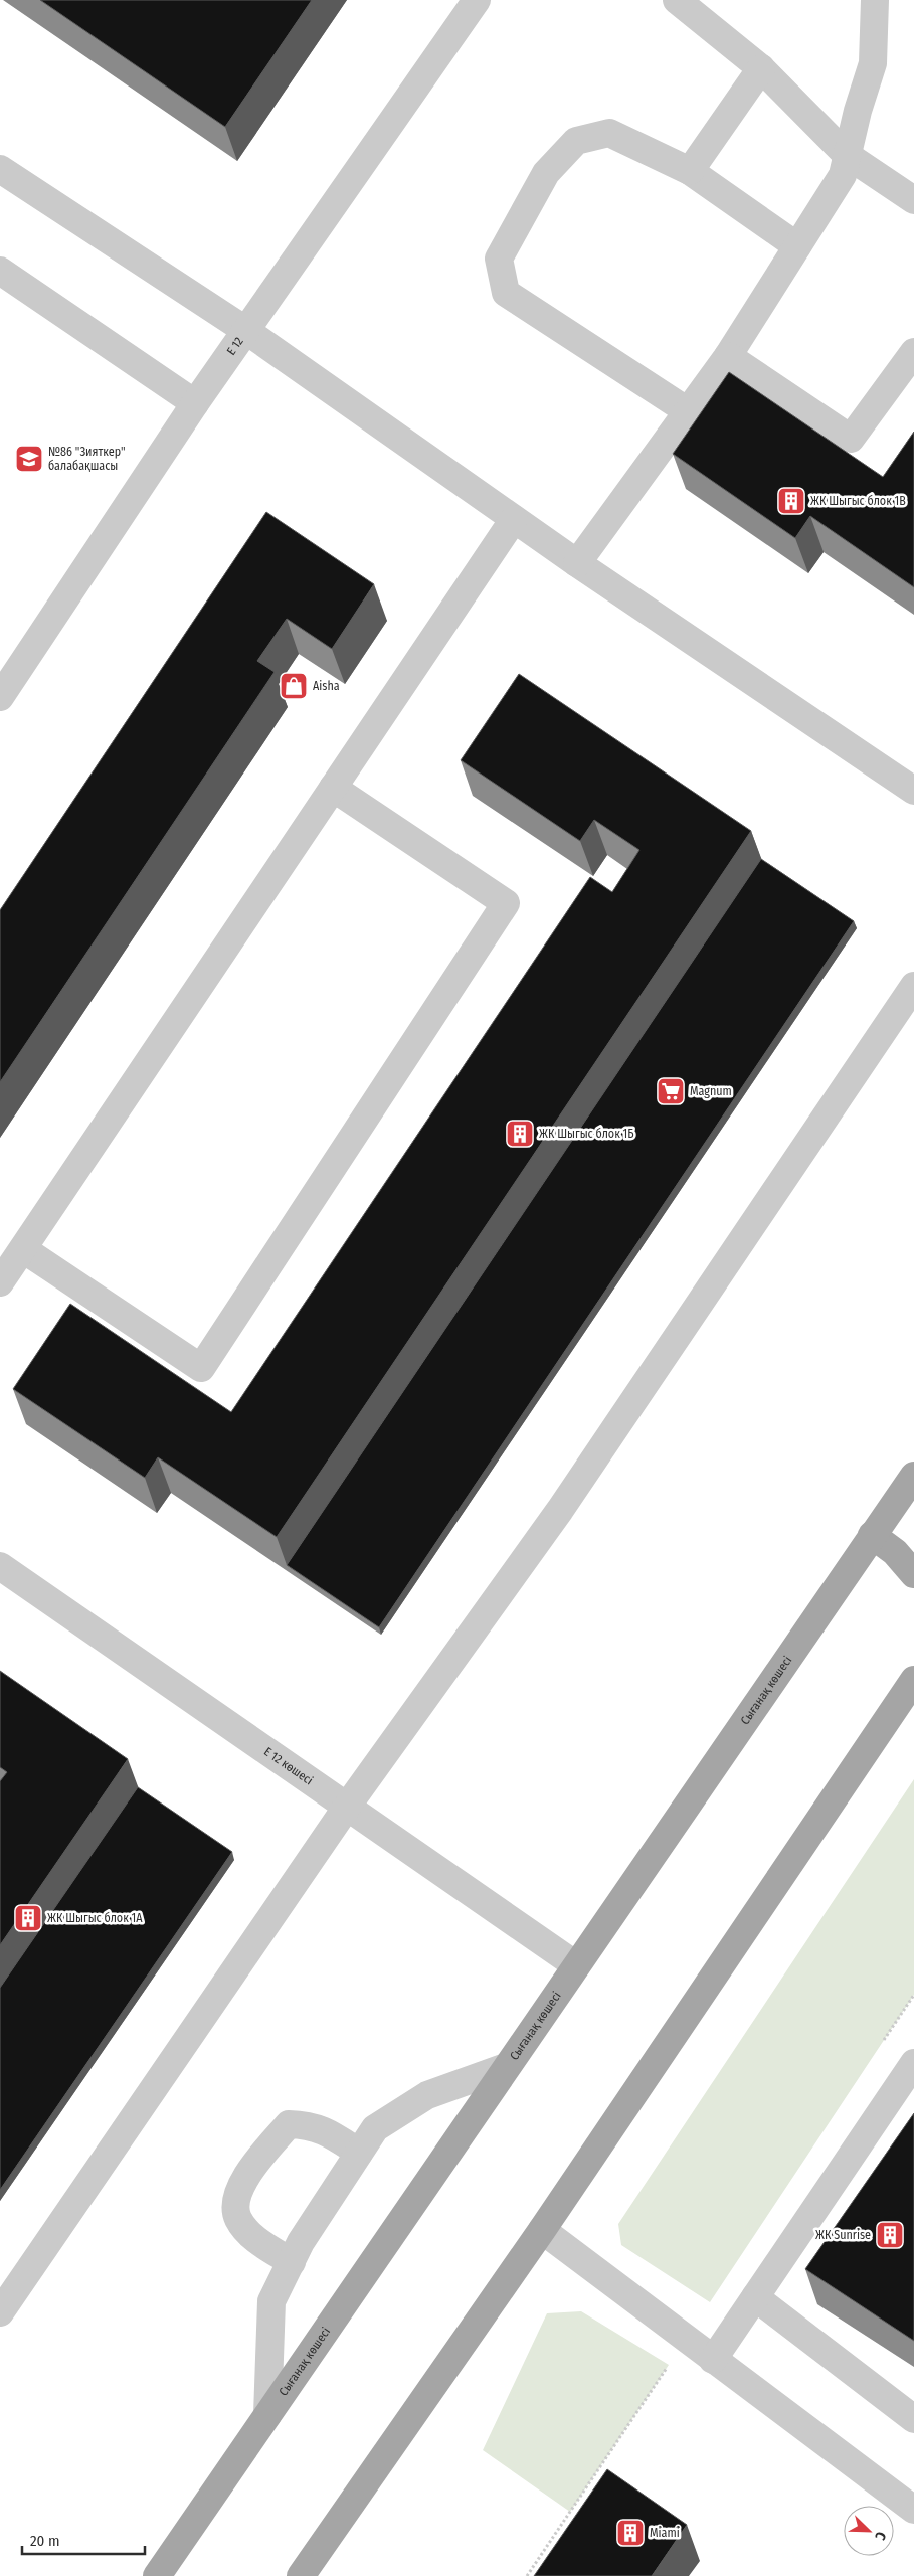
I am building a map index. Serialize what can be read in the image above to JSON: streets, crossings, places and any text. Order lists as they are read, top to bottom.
{
  "streets": {
    "main road": ["Сығанақ көшесі"],
    "street": ["E 12", "Е 12 көшесі"]
  },
  "crossings": [
    ["Сығанақ көшесі", "Е 12 көшесі"]
  ],
  "places": {
    "school or university": ["№86 \"Зияткер\" балабақшасы"],
    "building": [
      "ЖК Шыгыс блок 1В",
      "ЖК Шыгыс блок 1Б",
      "ЖК Шыгыс блок 1А",
      "ЖК Sunrise",
      "Miami"
    ],
    "shop": ["Aisha"],
    "supermarket": ["Magnum"]
  },
  "scale_bar": "20 m",
  "north": "bottom right"
}
